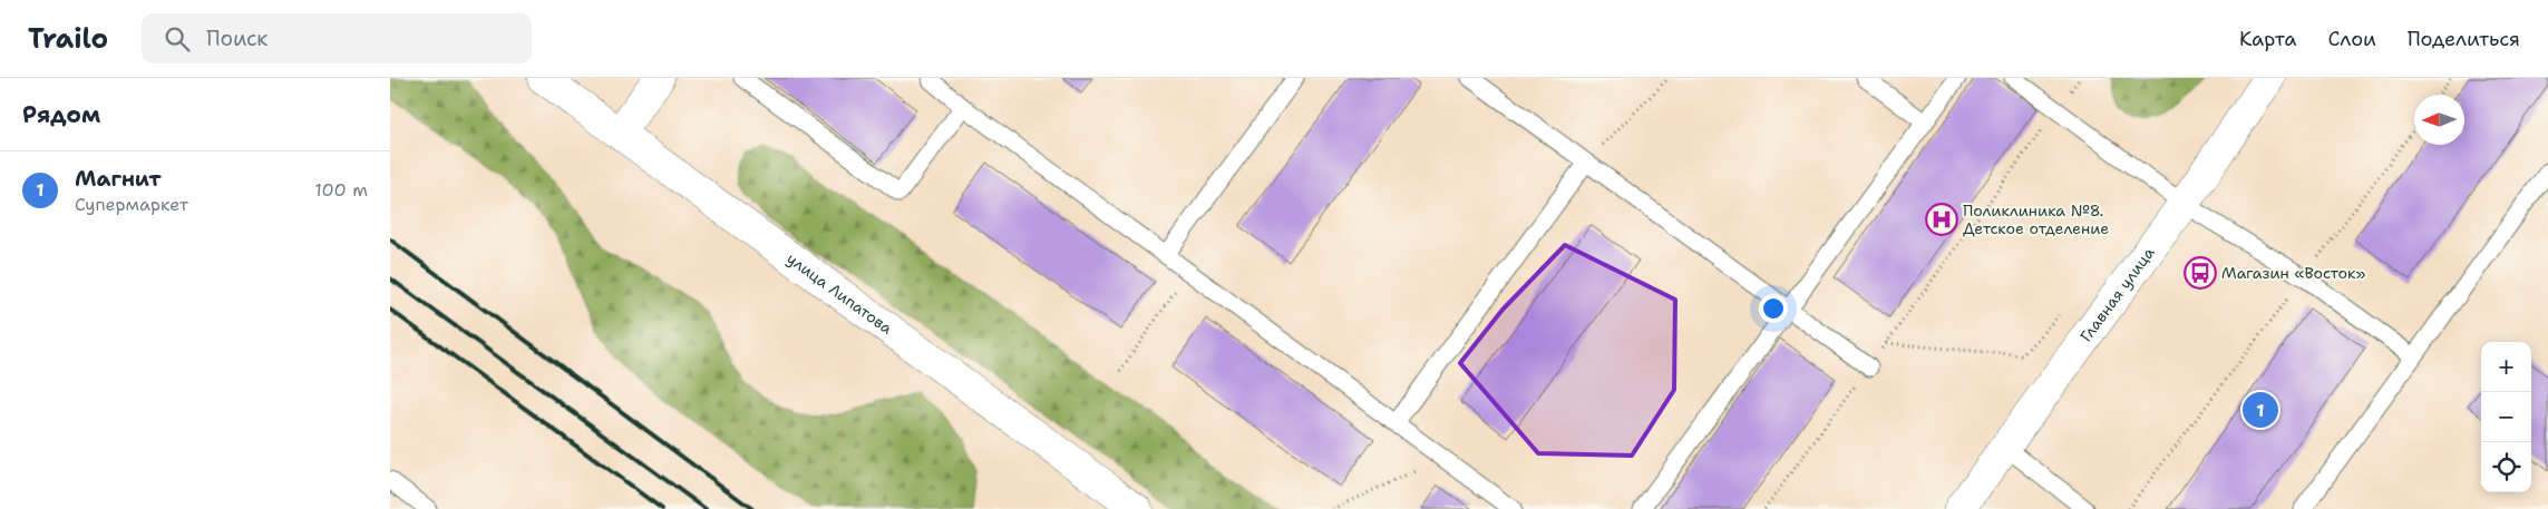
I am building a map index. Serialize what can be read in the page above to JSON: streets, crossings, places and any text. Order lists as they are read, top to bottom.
{
  "streets": {
    "street": ["улица Липатова", "Главная улица"]
  },
  "places": {
    "hospital": ["Поликлиника №8. Детское отделение"],
    "bus stop": ["Магазин «Восток»"]
  },
  "north": "left",
  "page": {
    "header": "Trailo",
    "search": "Поиск",
    "nav": ["Карта", "Слои", "Поделиться"],
    "heading": "Рядом",
    "list": [
      {
        "mark": "1",
        "name": "Магнит",
        "note": "Супермаркет",
        "value": "100 m"
      }
    ],
    "map_buttons": ["+", "−"],
    "pins": "1"
  }
}
